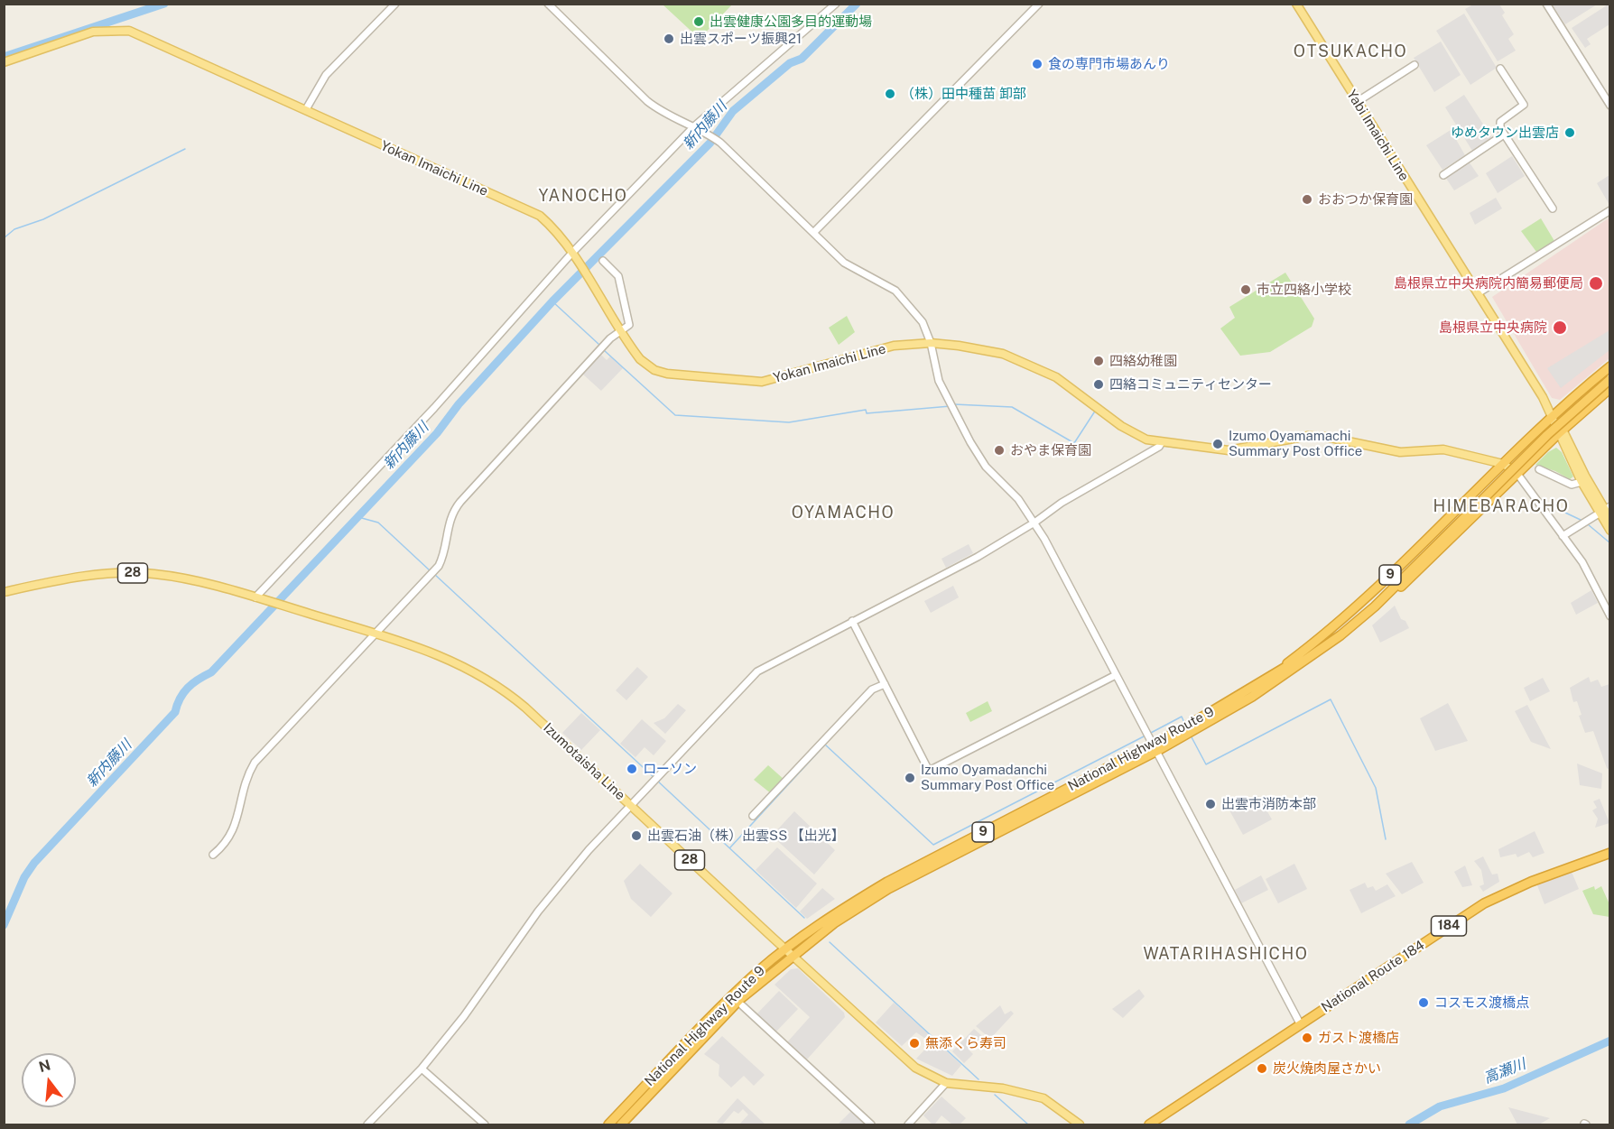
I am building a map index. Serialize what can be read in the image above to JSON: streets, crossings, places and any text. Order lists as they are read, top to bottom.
{
  "streets": {
    "highway": [
      "9",
      "National Highway Route 9",
      "184",
      "National Route 184"
    ],
    "main road": [
      "Yabi Imaichi Line",
      "Yokan Imaichi Line",
      "28",
      "Izumotaisha Line"
    ]
  },
  "crossings": [
    ["Yabi Imaichi Line", "9"],
    ["Yokan Imaichi Line", "9"],
    ["9", "National Highway Route 9"],
    ["National Highway Route 9", "Izumotaisha Line"]
  ],
  "districts": [
    "OTSUKACHO",
    "YANOCHO",
    "HIMEBARACHO",
    "OYAMACHO",
    "WATARIHASHICHO"
  ],
  "water": ["新内藤川", "高瀬川"],
  "places": [
    "出雲健康公園多目的運動場",
    "出雲スポーツ振興21",
    "食の専門市場あんり",
    "（株）田中種苗 卸部",
    "ゆめタウン出雲店",
    "おおつか保育園",
    "島根県立中央病院内簡易郵便局",
    "市立四絡小学校",
    "島根県立中央病院",
    "四絡幼稚園",
    "四絡コミュニティセンター",
    "Izumo Oyamamachi Summary Post Office",
    "おやま保育園",
    "ローソン",
    "Izumo Oyamadanchi Summary Post Office",
    "出雲市消防本部",
    "出雲石油（株）出雲SS 【出光】",
    "コスモス渡橋点",
    "ガスト渡橋店",
    "無添くら寿司",
    "炭火焼肉屋さかい"
  ],
  "north": "top"
}
